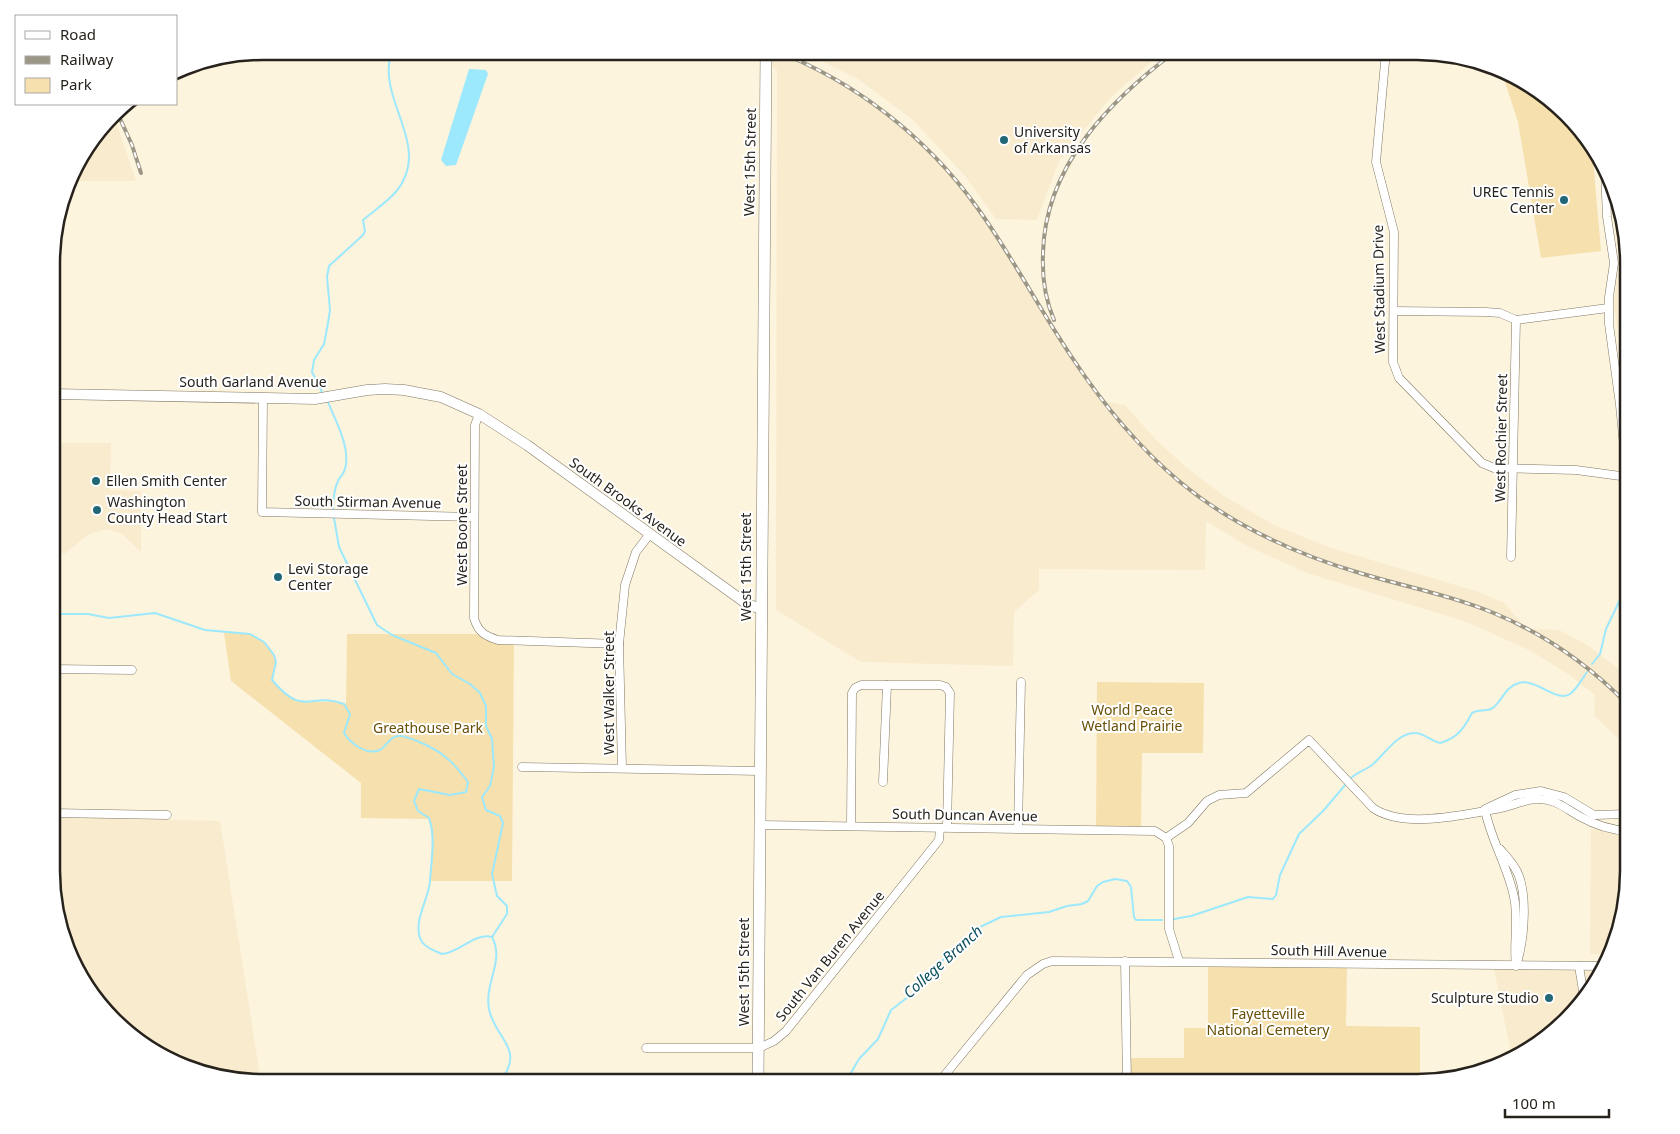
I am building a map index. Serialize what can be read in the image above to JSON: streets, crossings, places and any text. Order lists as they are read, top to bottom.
{
  "streets": {
    "main road": ["West 15th Street"],
    "street": [
      "West Stadium Drive",
      "South Garland Avenue",
      "West Rochier Street",
      "South Stirman Avenue",
      "South Brooks Avenue",
      "West Boone Street",
      "West Walker Street",
      "South Duncan Avenue",
      "South Hill Avenue",
      "South Van Buren Avenue"
    ]
  },
  "crossings": [
    ["West 15th Street", "South Brooks Avenue"],
    ["West 15th Street", "South Duncan Avenue"],
    ["West 15th Street", "South Van Buren Avenue"],
    ["West Stadium Drive", "West Rochier Street"],
    ["South Garland Avenue", "South Stirman Avenue"],
    ["South Garland Avenue", "South Brooks Avenue"],
    ["South Garland Avenue", "West Boone Street"],
    ["South Stirman Avenue", "West Boone Street"],
    ["South Brooks Avenue", "West Boone Street"],
    ["South Brooks Avenue", "West Walker Street"],
    ["West Boone Street", "West Walker Street"],
    ["South Duncan Avenue", "South Van Buren Avenue"]
  ],
  "water": ["College Branch"],
  "parks": ["World Peace Wetland Prairie", "Greathouse Park", "Fayetteville National Cemetery"],
  "places": [
    "University of Arkansas",
    "UREC Tennis Center",
    "Ellen Smith Center",
    "Washington County Head Start",
    "Levi Storage Center",
    "Sculpture Studio"
  ],
  "legend": ["Road", "Railway", "Park"],
  "scale_bar": "100 m"
}
